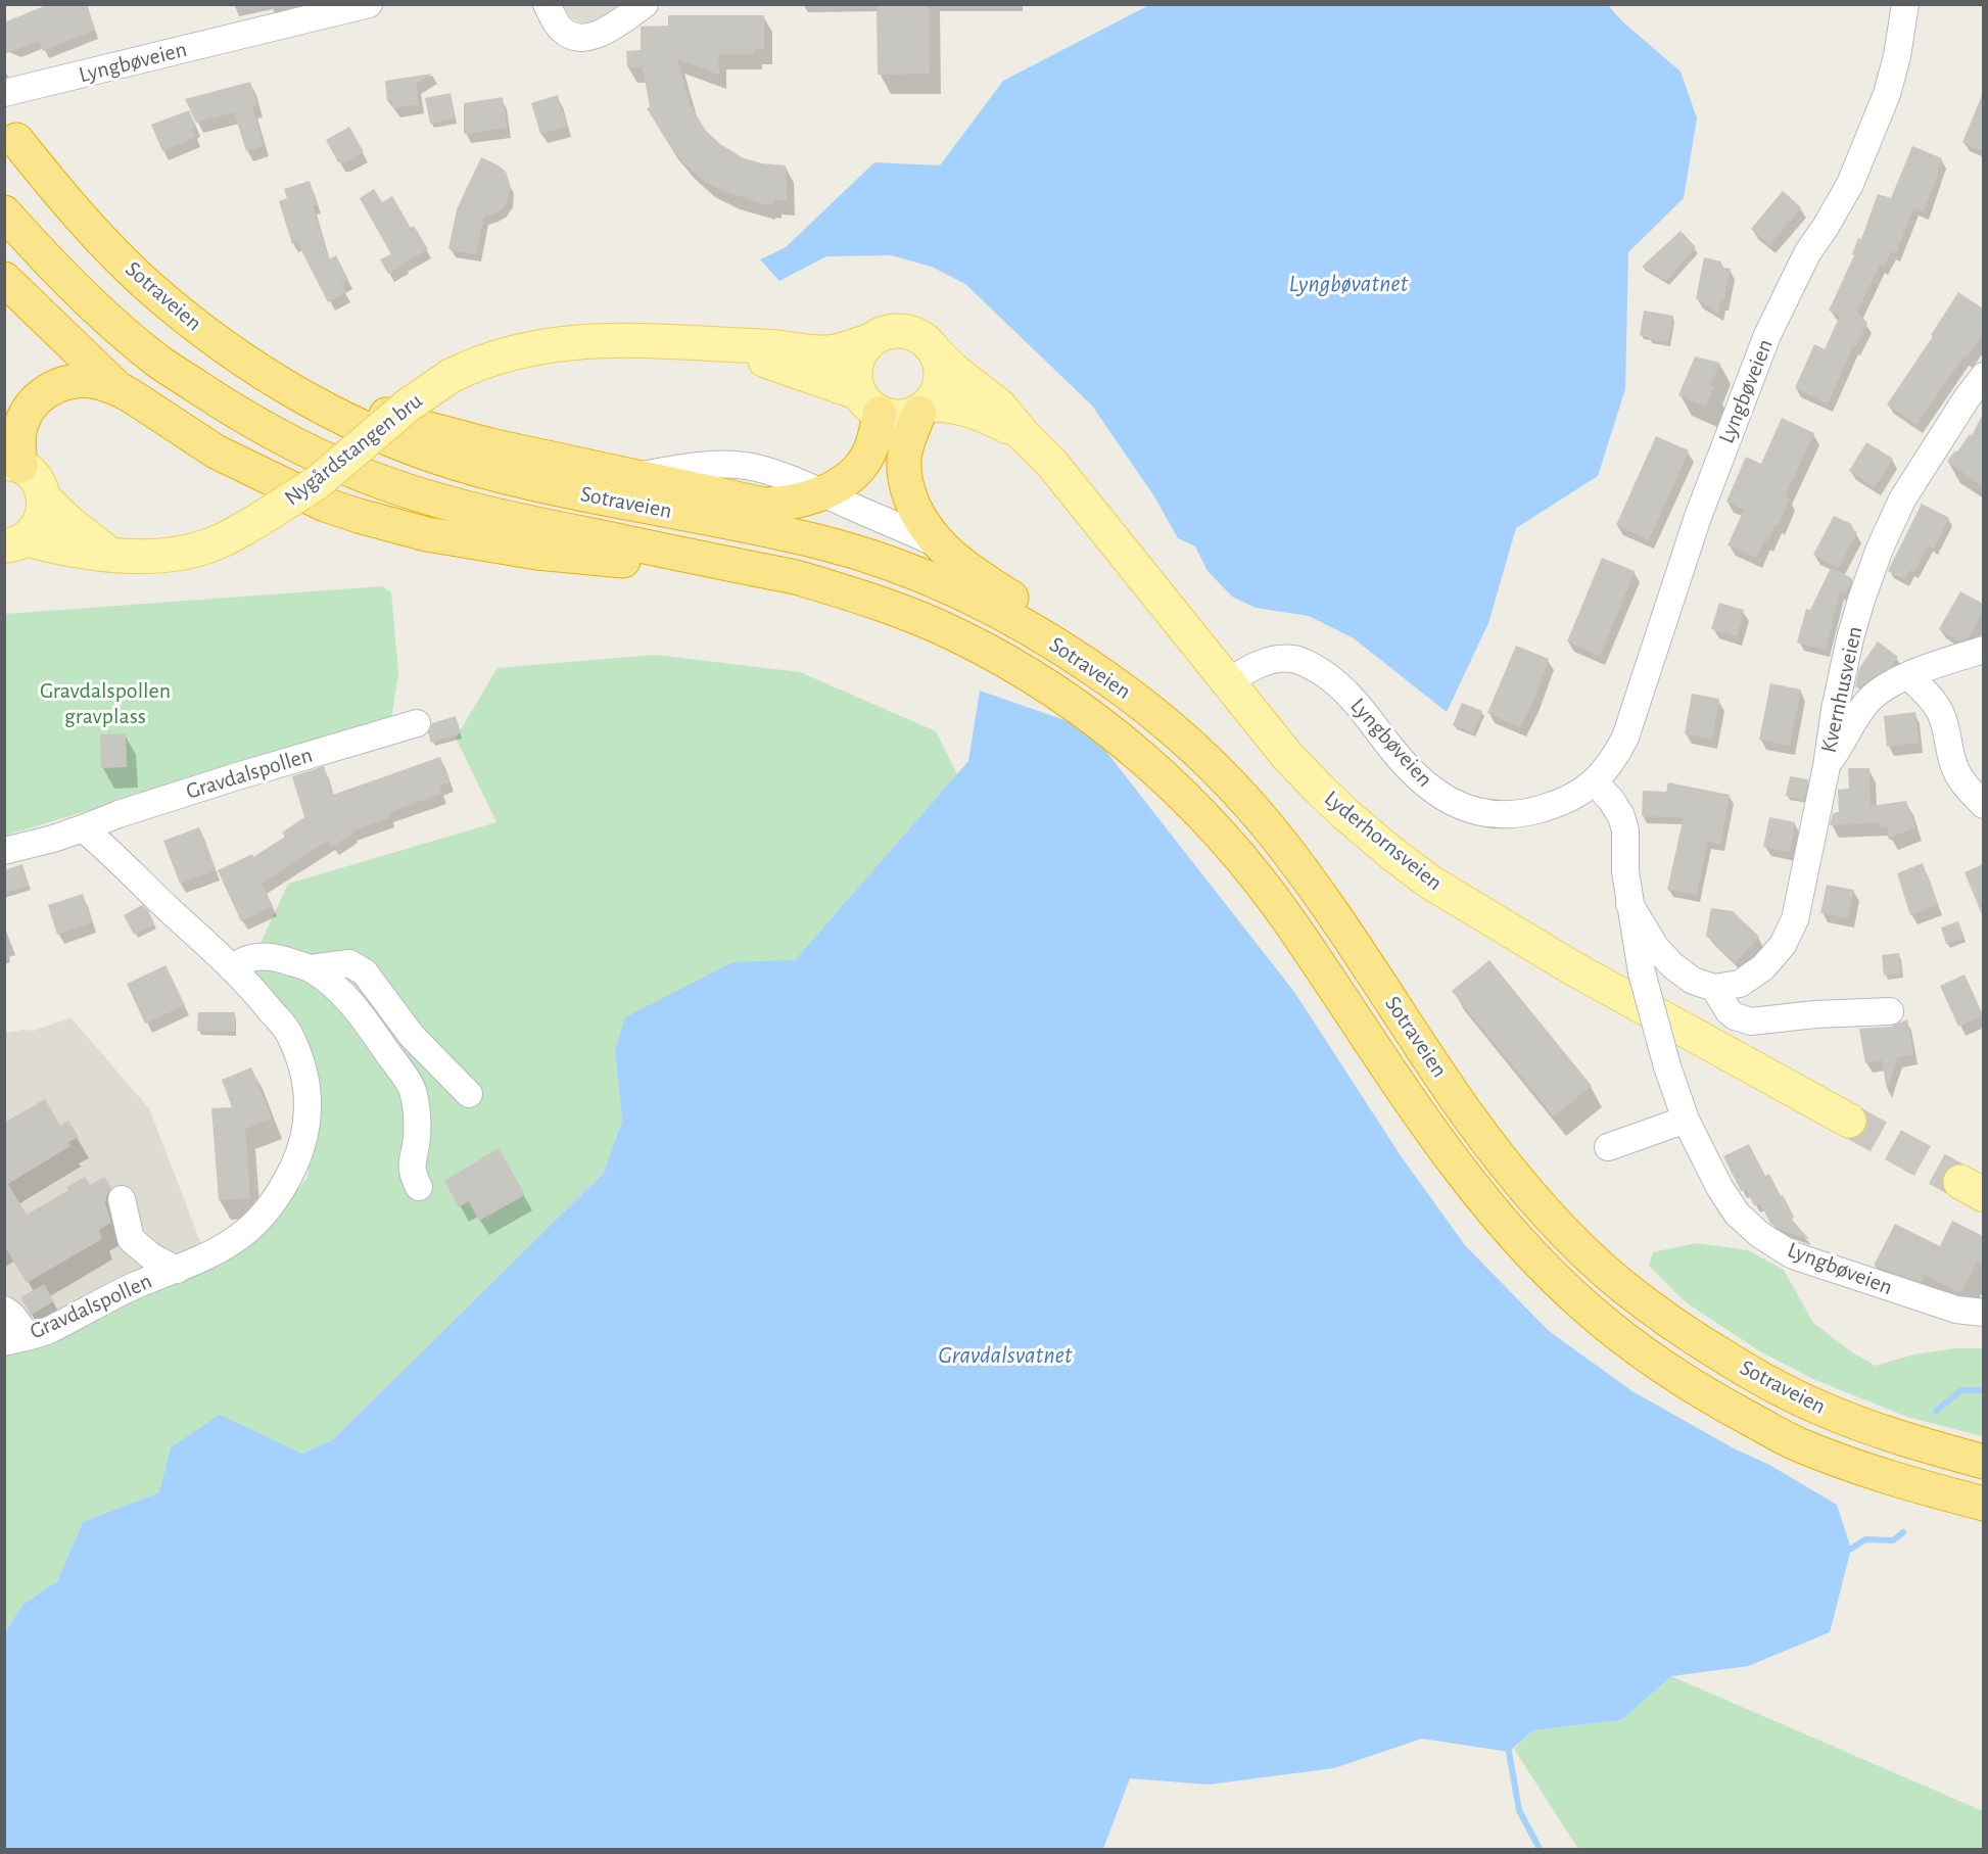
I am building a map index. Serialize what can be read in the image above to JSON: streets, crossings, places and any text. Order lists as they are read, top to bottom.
{
  "streets": {
    "highway": ["Sotraveien"],
    "main road": ["Nygårdstangen bru", "Lyderhornsveien"],
    "street": ["Lyngbøveien", "Kvernhusveien", "Gravdalspollen"]
  },
  "crossings": [
    ["Lyngbøveien", "Lyderhornsveien"]
  ],
  "water": ["Lyngbøvatnet", "Gravdalsvatnet"],
  "parks": ["Gravdalspollen gravplass"]
}
